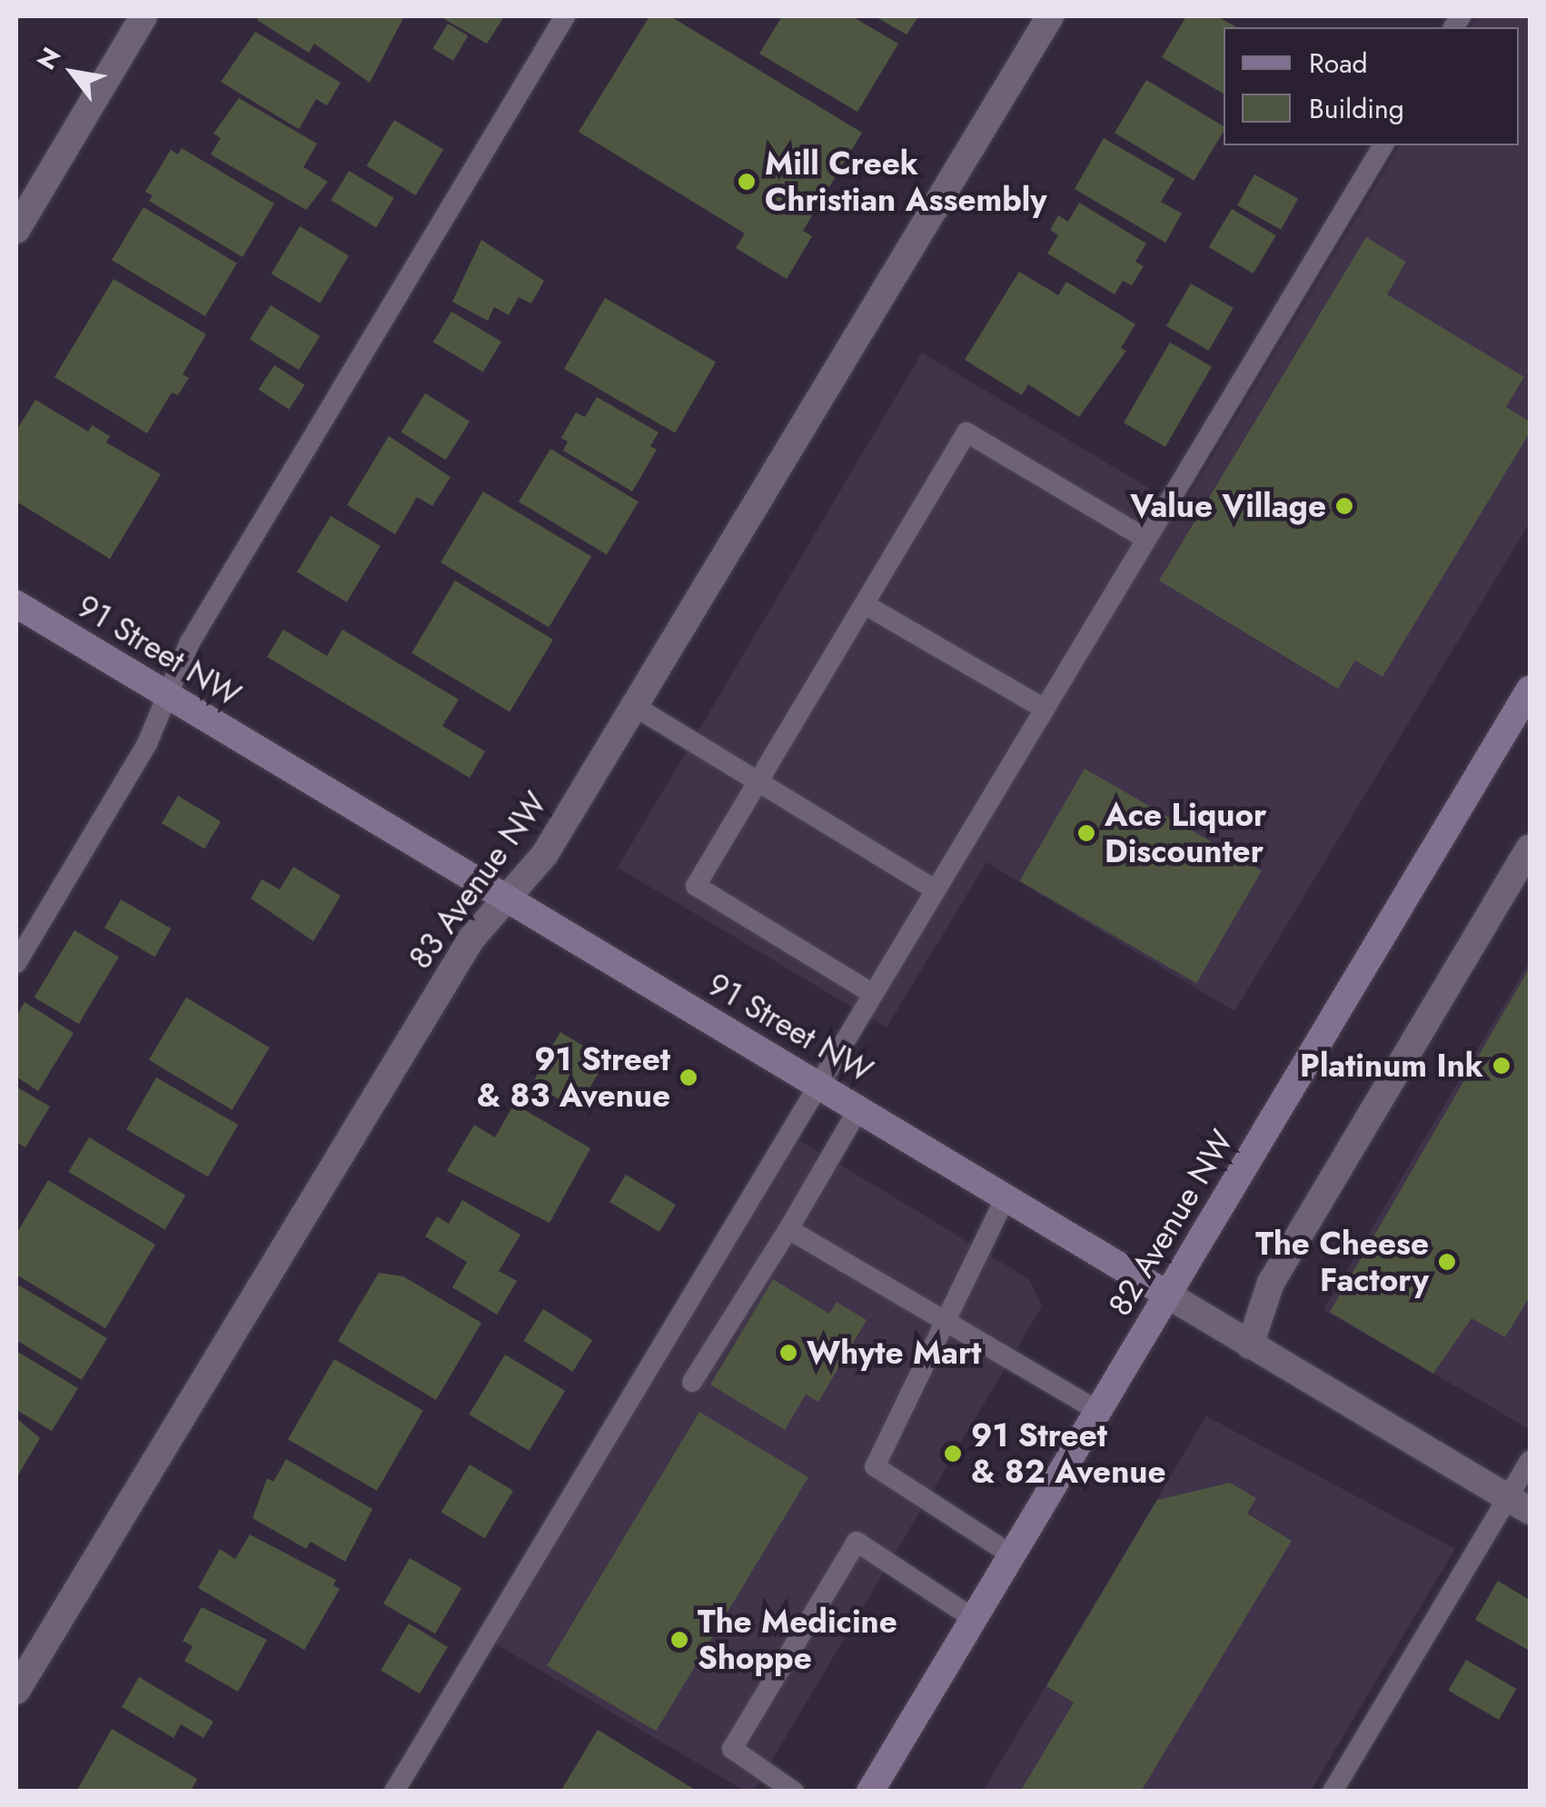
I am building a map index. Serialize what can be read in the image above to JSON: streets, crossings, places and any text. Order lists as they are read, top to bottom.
{
  "streets": {
    "street": ["91 Street NW", "83 Avenue NW", "82 Avenue NW"]
  },
  "crossings": [
    ["91 Street NW", "83 Avenue NW"],
    ["91 Street NW", "82 Avenue NW"]
  ],
  "places": [
    "Mill Creek Christian Assembly",
    "Value Village",
    "Ace Liquor Discounter",
    "Platinum Ink",
    "91 Street & 83 Avenue",
    "The Cheese Factory",
    "Whyte Mart",
    "91 Street & 82 Avenue",
    "The Medicine Shoppe"
  ],
  "legend": ["Road", "Building"],
  "north": "top left"
}
